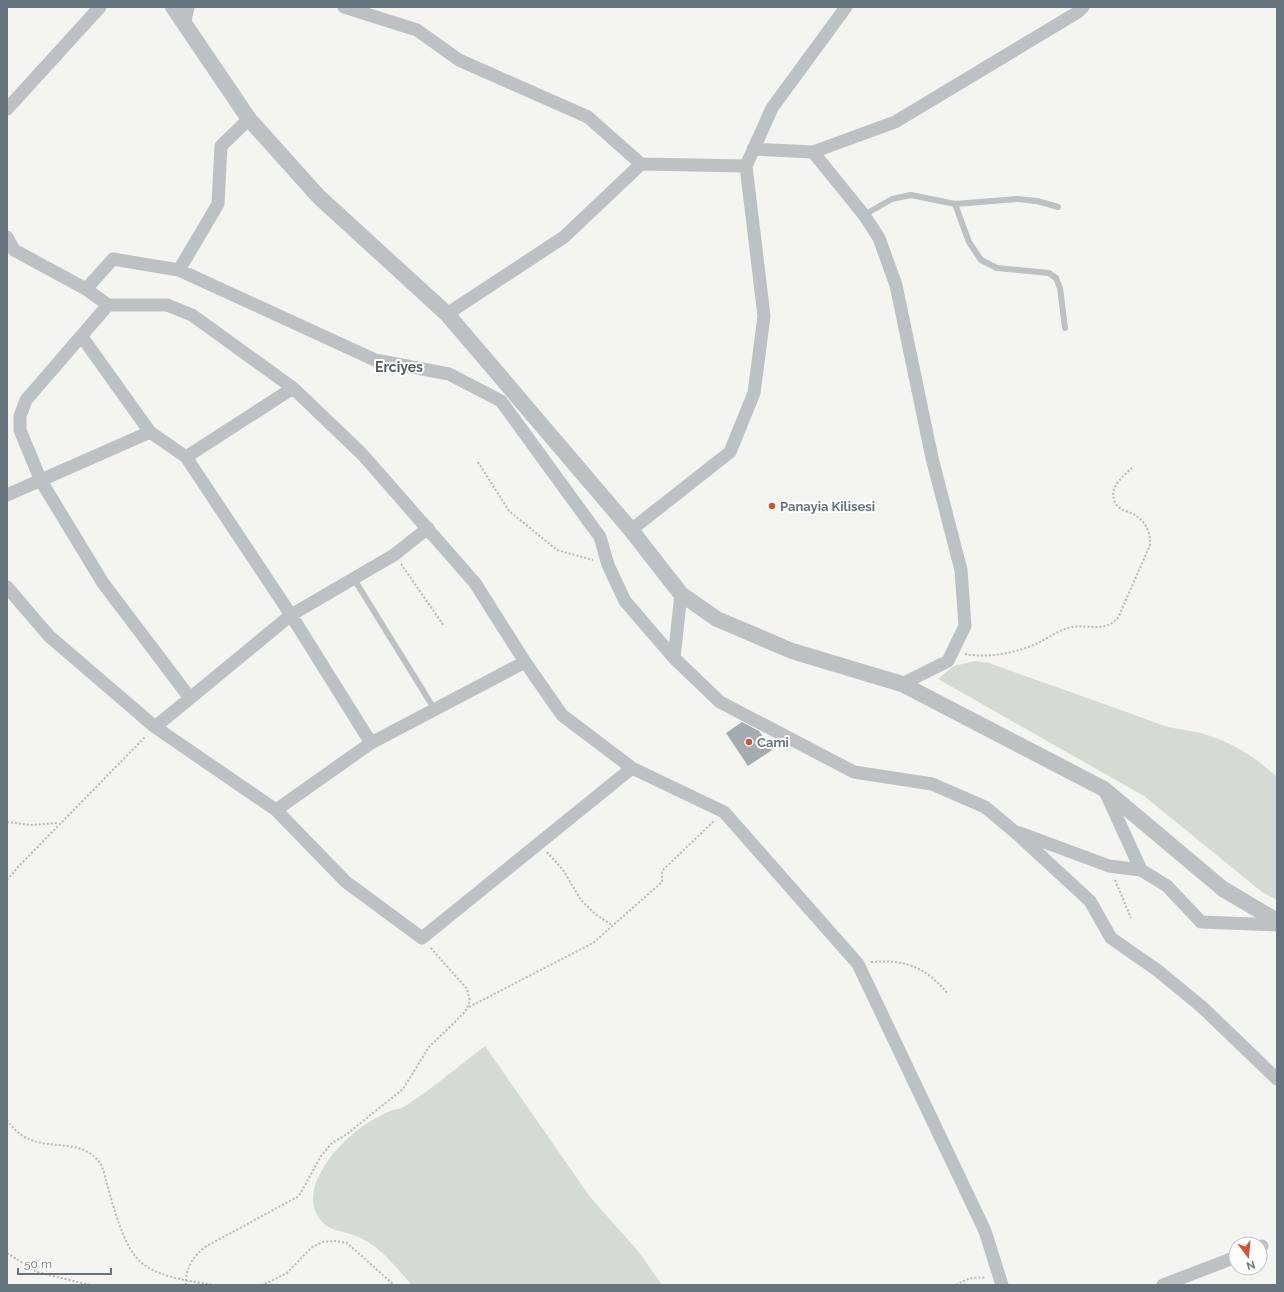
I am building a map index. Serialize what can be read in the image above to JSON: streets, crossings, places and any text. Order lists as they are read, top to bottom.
{
  "districts": ["Erciyes"],
  "places": ["Panayia Kilisesi", "Cami"],
  "scale_bar": "50 m",
  "north": "bottom"
}
